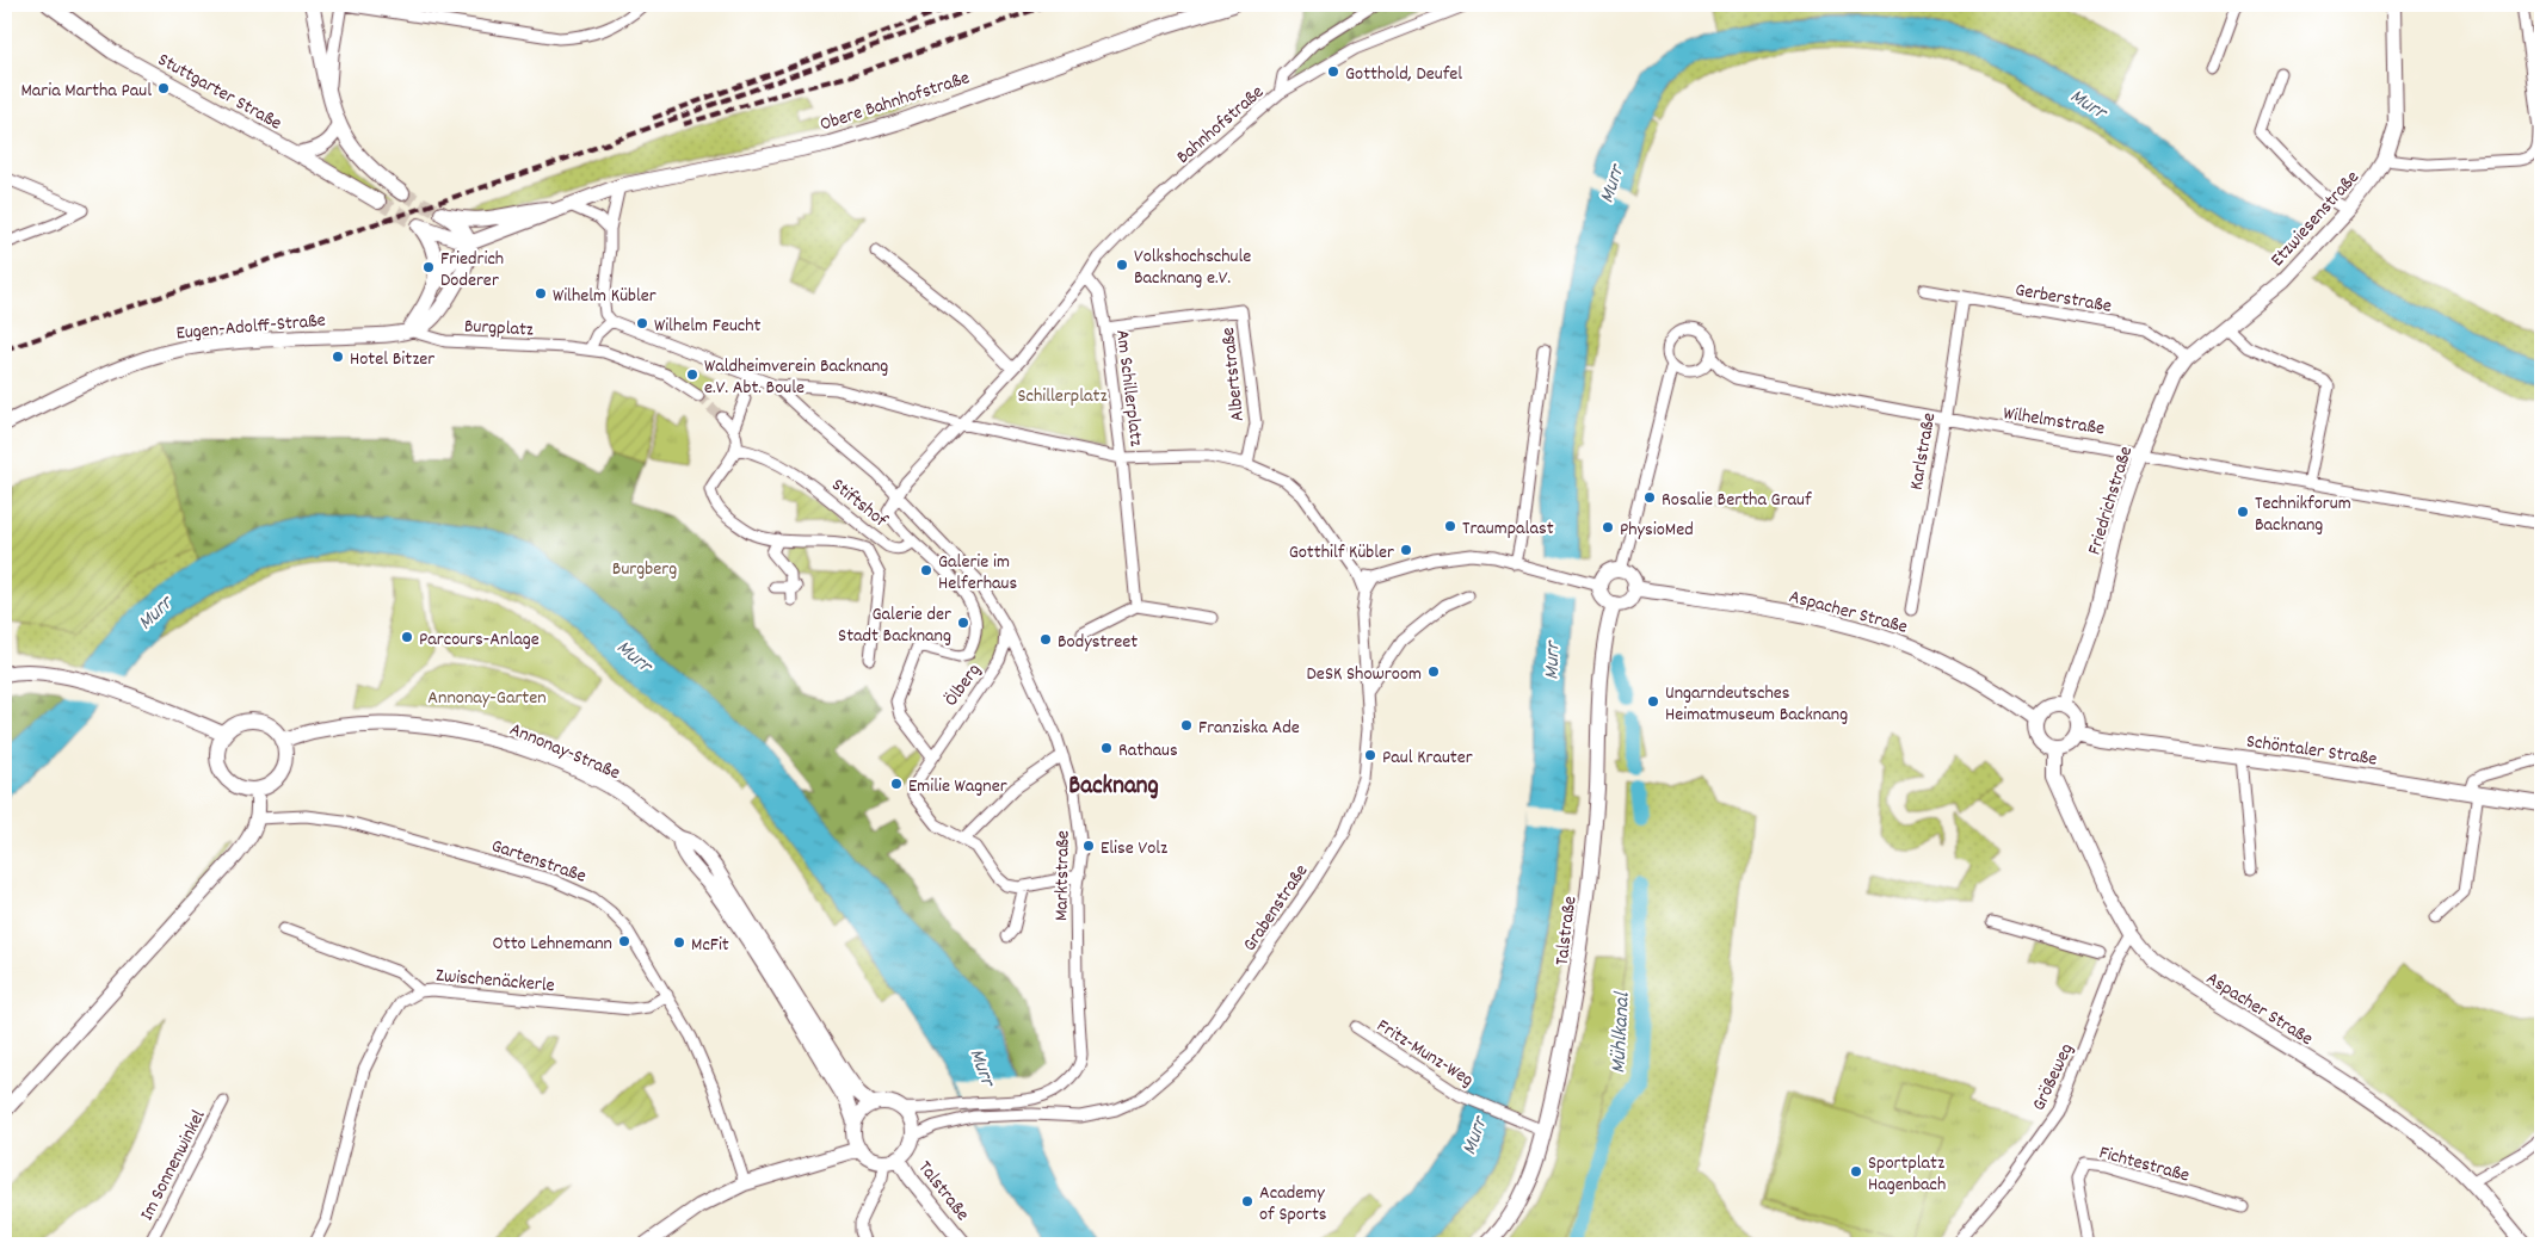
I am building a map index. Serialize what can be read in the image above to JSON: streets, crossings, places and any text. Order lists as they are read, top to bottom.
{
  "streets": {
    "street": [
      "Stuttgarter Straße",
      "Obere Bahnhofstraße",
      "Bahnhofstraße",
      "Etzwiesenstraße",
      "Gerberstraße",
      "Eugen-Adolff-Straße",
      "Burgplatz",
      "Albertstraße",
      "Am Schillerplatz",
      "Wilhelmstraße",
      "Karlstraße",
      "Friedrichstraße",
      "Stiftshof",
      "Aspacher Straße",
      "Ölberg",
      "Schöntaler Straße",
      "Annonay-Straße",
      "Gartenstraße",
      "Marktstraße",
      "Grabenstraße",
      "Talstraße",
      "Zwischenäckerle",
      "Fritz-Munz-Weg",
      "Größeweg",
      "Fichtestraße",
      "Im Sonnenwinkel"
    ]
  },
  "crossings": [
    ["Obere Bahnhofstraße", "Eugen-Adolff-Straße"],
    ["Bahnhofstraße", "Am Schillerplatz"],
    ["Etzwiesenstraße", "Friedrichstraße"],
    ["Gerberstraße", "Karlstraße"],
    ["Gerberstraße", "Friedrichstraße"],
    ["Eugen-Adolff-Straße", "Burgplatz"],
    ["Albertstraße", "Am Schillerplatz"],
    ["Albertstraße", "Grabenstraße"],
    ["Am Schillerplatz", "Grabenstraße"],
    ["Wilhelmstraße", "Karlstraße"],
    ["Wilhelmstraße", "Friedrichstraße"],
    ["Friedrichstraße", "Aspacher Straße"],
    ["Friedrichstraße", "Schöntaler Straße"],
    ["Stiftshof", "Marktstraße"],
    ["Aspacher Straße", "Schöntaler Straße"],
    ["Aspacher Straße", "Talstraße"],
    ["Aspacher Straße", "Größeweg"],
    ["Ölberg", "Marktstraße"],
    ["Annonay-Straße", "Marktstraße"],
    ["Annonay-Straße", "Grabenstraße"],
    ["Annonay-Straße", "Talstraße"],
    ["Gartenstraße", "Zwischenäckerle"],
    ["Marktstraße", "Grabenstraße"],
    ["Marktstraße", "Talstraße"],
    ["Grabenstraße", "Talstraße"],
    ["Talstraße", "Fritz-Munz-Weg"]
  ],
  "districts": ["Backnang"],
  "water": ["Murr", "Mühlkanal"],
  "parks": ["Schillerplatz", "Burgberg", "Annonay-Garten"],
  "places": [
    "Gotthold, Deufel",
    "Maria Martha Paul",
    "Volkshochschule Backnang e.V.",
    "Friedrich Doderer",
    "Wilhelm Kübler",
    "Wilhelm Feucht",
    "Hotel Bitzer",
    "Waldheimverein Backnang e.V. Abt. Boule",
    "Rosalie Bertha Grauf",
    "Technikforum Backnang",
    "Traumpalast",
    "PhysioMed",
    "Gotthilf Kübler",
    "Galerie im Helferhaus",
    "Galerie der Stadt Backnang",
    "Parcours-Anlage",
    "Bodystreet",
    "DeSK Showroom",
    "Ungarndeutsches Heimatmuseum Backnang",
    "Franziska Ade",
    "Rathaus",
    "Paul Krauter",
    "Emilie Wagner",
    "Elise Volz",
    "Otto Lehnemann",
    "McFit",
    "Sportplatz Hagenbach",
    "Academy of Sports"
  ]
}
